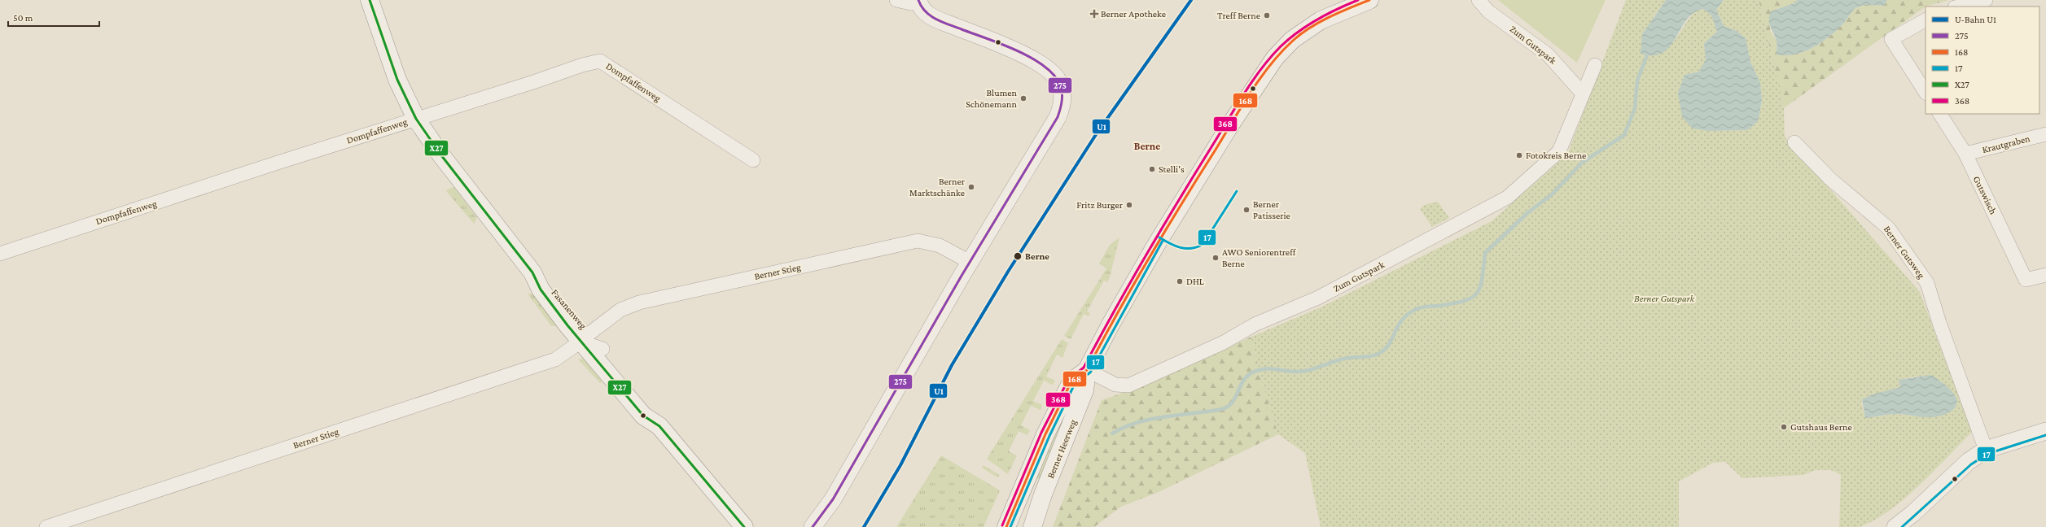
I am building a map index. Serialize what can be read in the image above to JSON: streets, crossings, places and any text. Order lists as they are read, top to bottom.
{
  "streets": {
    "main road": ["Fasanenweg", "Berner Heerweg"],
    "street": [
      "Zum Gutspark",
      "Dompfaffenweg",
      "Krautgraben",
      "Gutswisch",
      "Berner Gutsweg",
      "Berner Stieg"
    ]
  },
  "crossings": [
    ["Zum Gutspark", "Berner Heerweg"],
    ["Dompfaffenweg", "Fasanenweg"],
    ["Krautgraben", "Gutswisch"],
    ["Berner Stieg", "Fasanenweg"]
  ],
  "districts": ["Berne"],
  "parks": ["Berner Gutspark"],
  "places": {
    "health": ["Berner Apotheke"],
    "other": [
      "Treff Berne",
      "Blumen Schönemann",
      "Fotokreis Berne",
      "Stelli's",
      "Berner Marktschänke",
      "Fritz Burger",
      "Berner Patisserie",
      "Berne",
      "AWO Seniorentreff Berne",
      "DHL",
      "Gutshaus Berne"
    ]
  },
  "lines": [
    "metro line U1",
    "transit line 275",
    "transit line 168",
    "transit line X27",
    "transit line 368",
    "transit line 17"
  ],
  "legend": [
    "U-Bahn U1",
    "275",
    "168",
    "17",
    "X27",
    "368"
  ],
  "scale_bar": "50 m"
}
